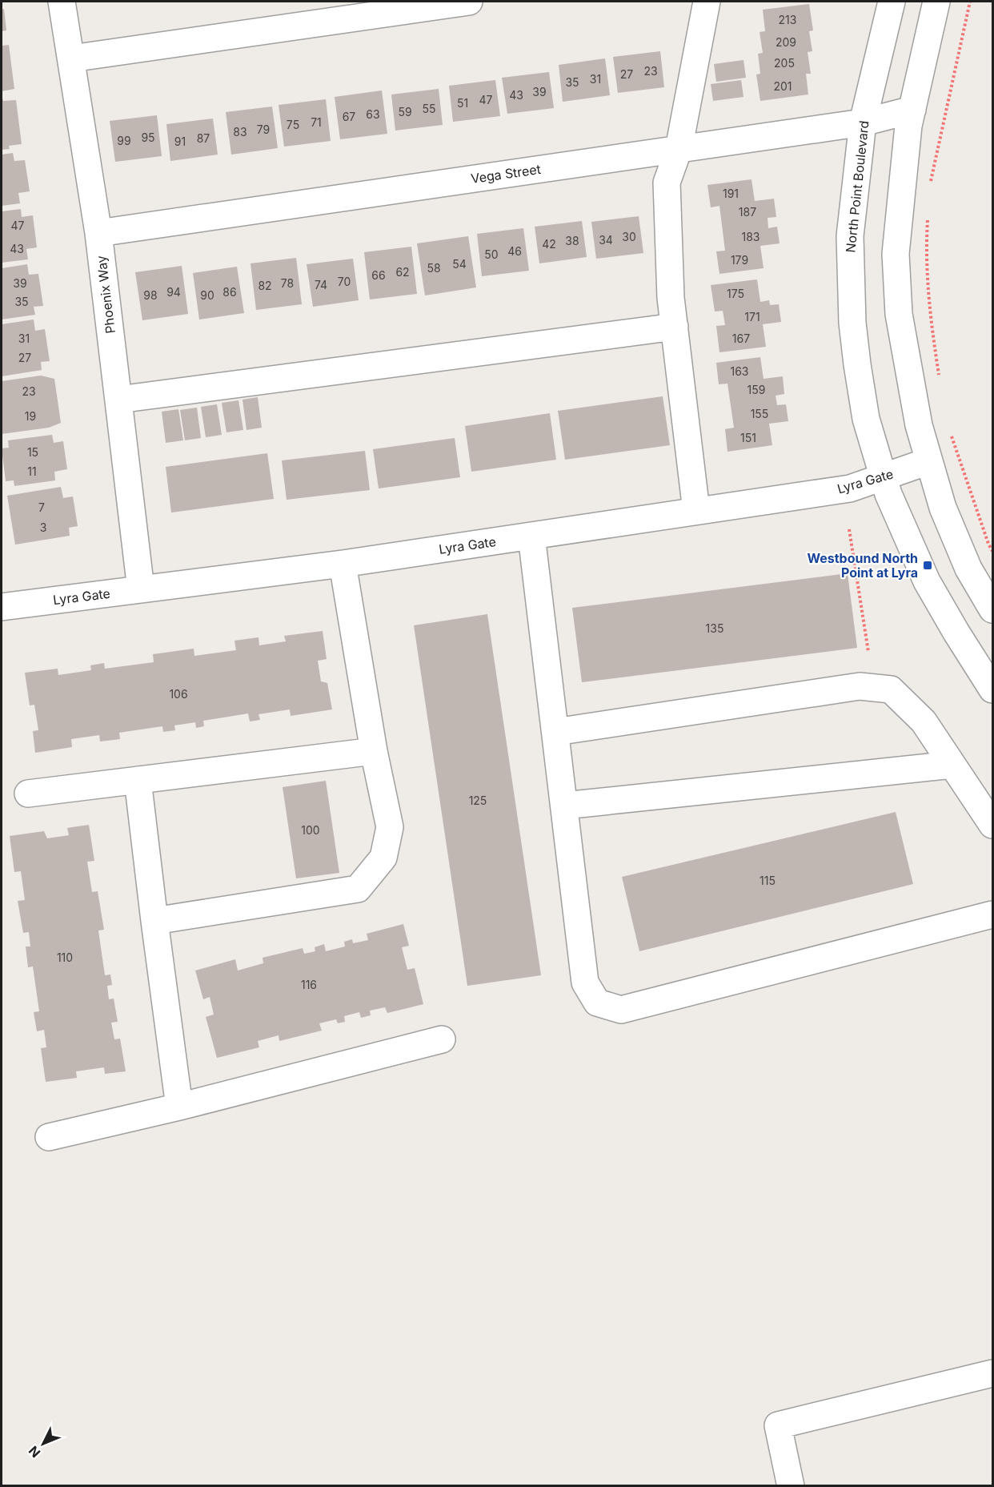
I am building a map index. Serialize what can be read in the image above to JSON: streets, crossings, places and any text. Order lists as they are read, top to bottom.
{
  "streets": {
    "street": [
      "Vega Street",
      "North Point Boulevard",
      "Phoenix Way",
      "Lyra Gate"
    ]
  },
  "crossings": [
    ["Vega Street", "North Point Boulevard"],
    ["Vega Street", "Phoenix Way"],
    ["North Point Boulevard", "Lyra Gate"],
    ["Phoenix Way", "Lyra Gate"]
  ],
  "places": {
    "transit": ["Westbound North Point at Lyra"]
  },
  "house_numbers": [
    "213",
    "209",
    "205",
    "23",
    "27",
    "31",
    "35",
    "201",
    "39",
    "43",
    "47",
    "51",
    "55",
    "59",
    "63",
    "67",
    "71",
    "75",
    "79",
    "83",
    "95",
    "87",
    "99",
    "91",
    "191",
    "187",
    "47",
    "30",
    "183",
    "34",
    "38",
    "42",
    "43",
    "46",
    "50",
    "179",
    "54",
    "58",
    "62",
    "66",
    "70",
    "39",
    "78",
    "74",
    "82",
    "94",
    "86",
    "175",
    "98",
    "90",
    "35",
    "171",
    "31",
    "167",
    "27",
    "163",
    "159",
    "23",
    "155",
    "19",
    "151",
    "15",
    "11",
    "7",
    "3",
    "135",
    "106",
    "125",
    "100",
    "115",
    "110",
    "116"
  ],
  "north": "bottom left"
}
